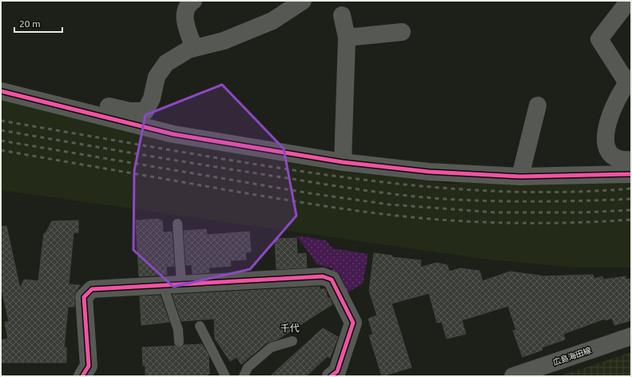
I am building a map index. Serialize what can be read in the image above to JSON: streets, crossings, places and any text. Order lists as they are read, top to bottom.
{
  "streets": {
    "street": ["広島海田線"]
  },
  "districts": ["千代"],
  "scale_bar": "20 m"
}
